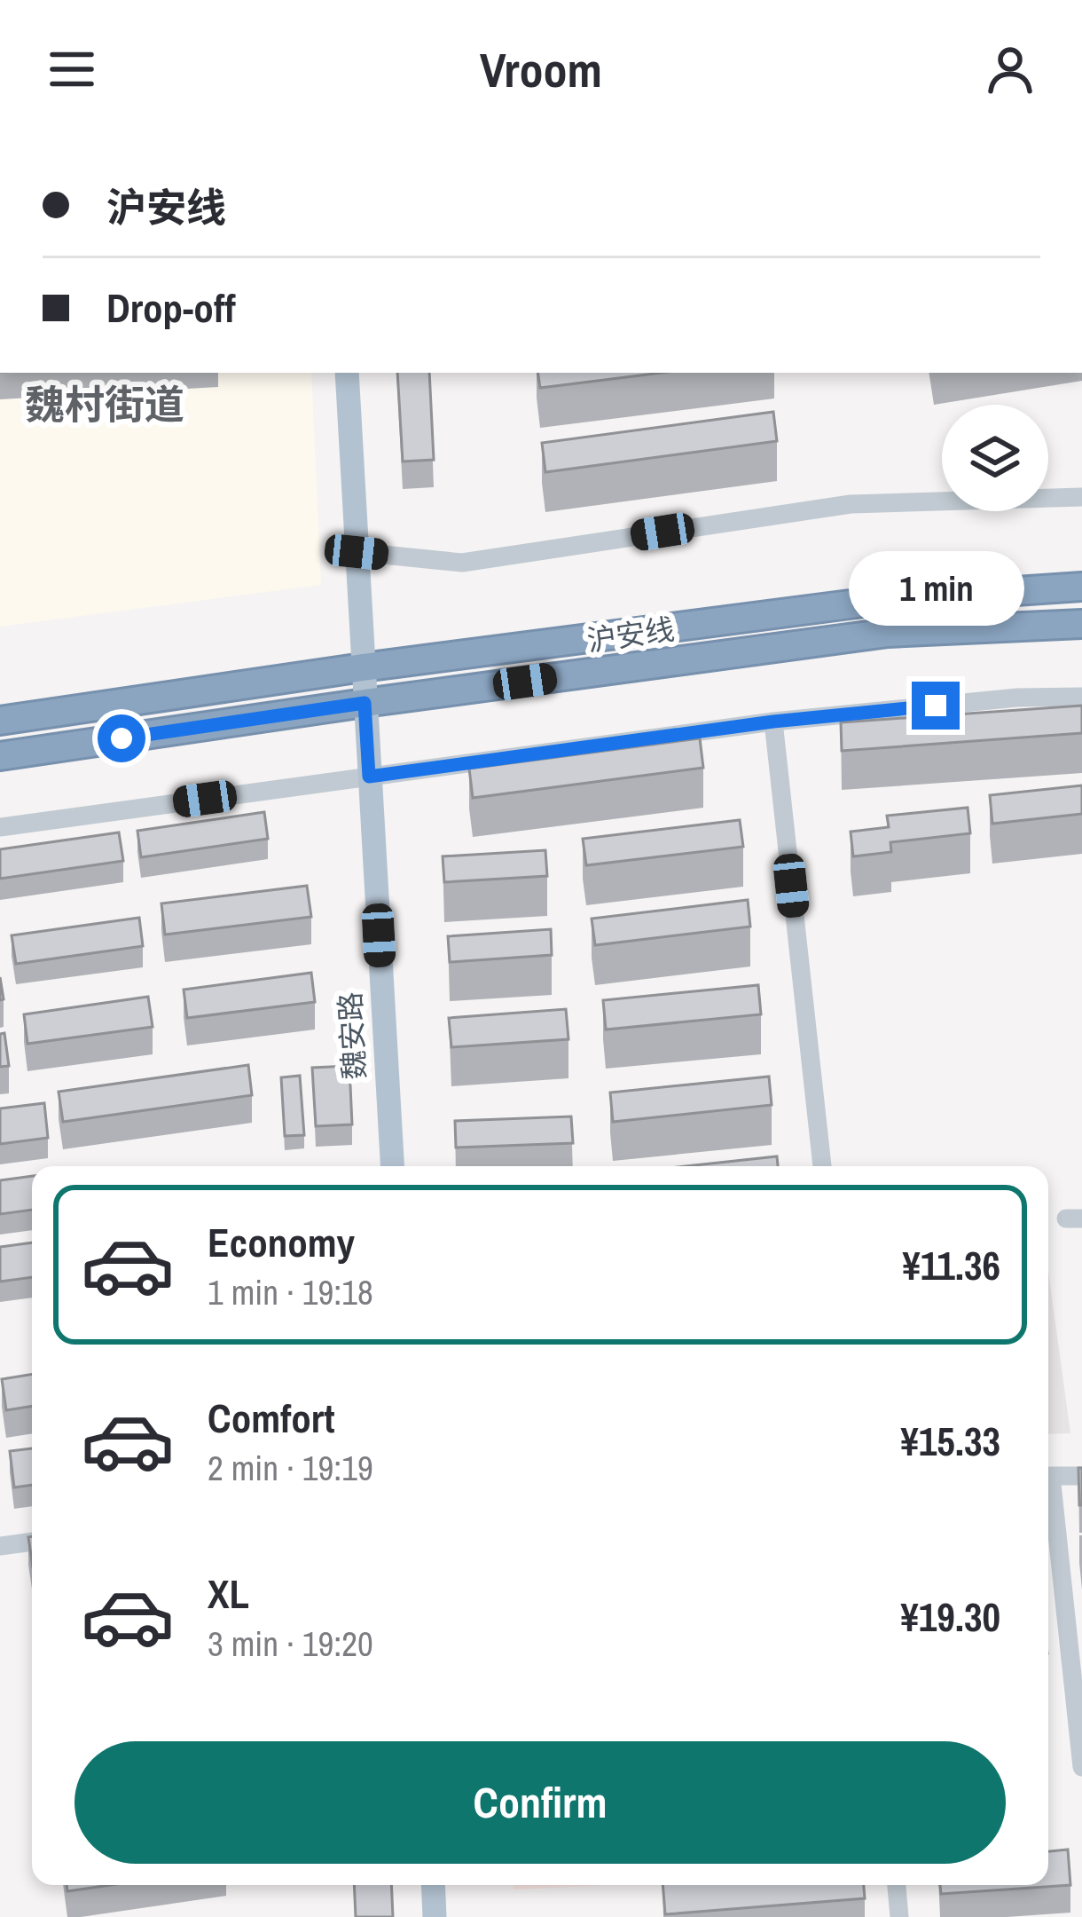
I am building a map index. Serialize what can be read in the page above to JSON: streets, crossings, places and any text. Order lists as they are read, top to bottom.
{
  "streets": {
    "highway": ["沪安线"],
    "main road": ["魏安路"]
  },
  "crossings": [
    ["沪安线", "魏安路"]
  ],
  "districts": ["魏村街道"],
  "page": {
    "header": "Vroom",
    "banner": ["沪安线", "Drop-off"],
    "bubble": "1 min",
    "list": [
      {
        "name": "Economy",
        "note": "1 min · 19:18",
        "value": "¥11.36"
      },
      {
        "name": "Comfort",
        "note": "2 min · 19:19",
        "value": "¥15.33"
      },
      {
        "name": "XL",
        "note": "3 min · 19:20",
        "value": "¥19.30"
      }
    ],
    "buttons": "Confirm"
  }
}
